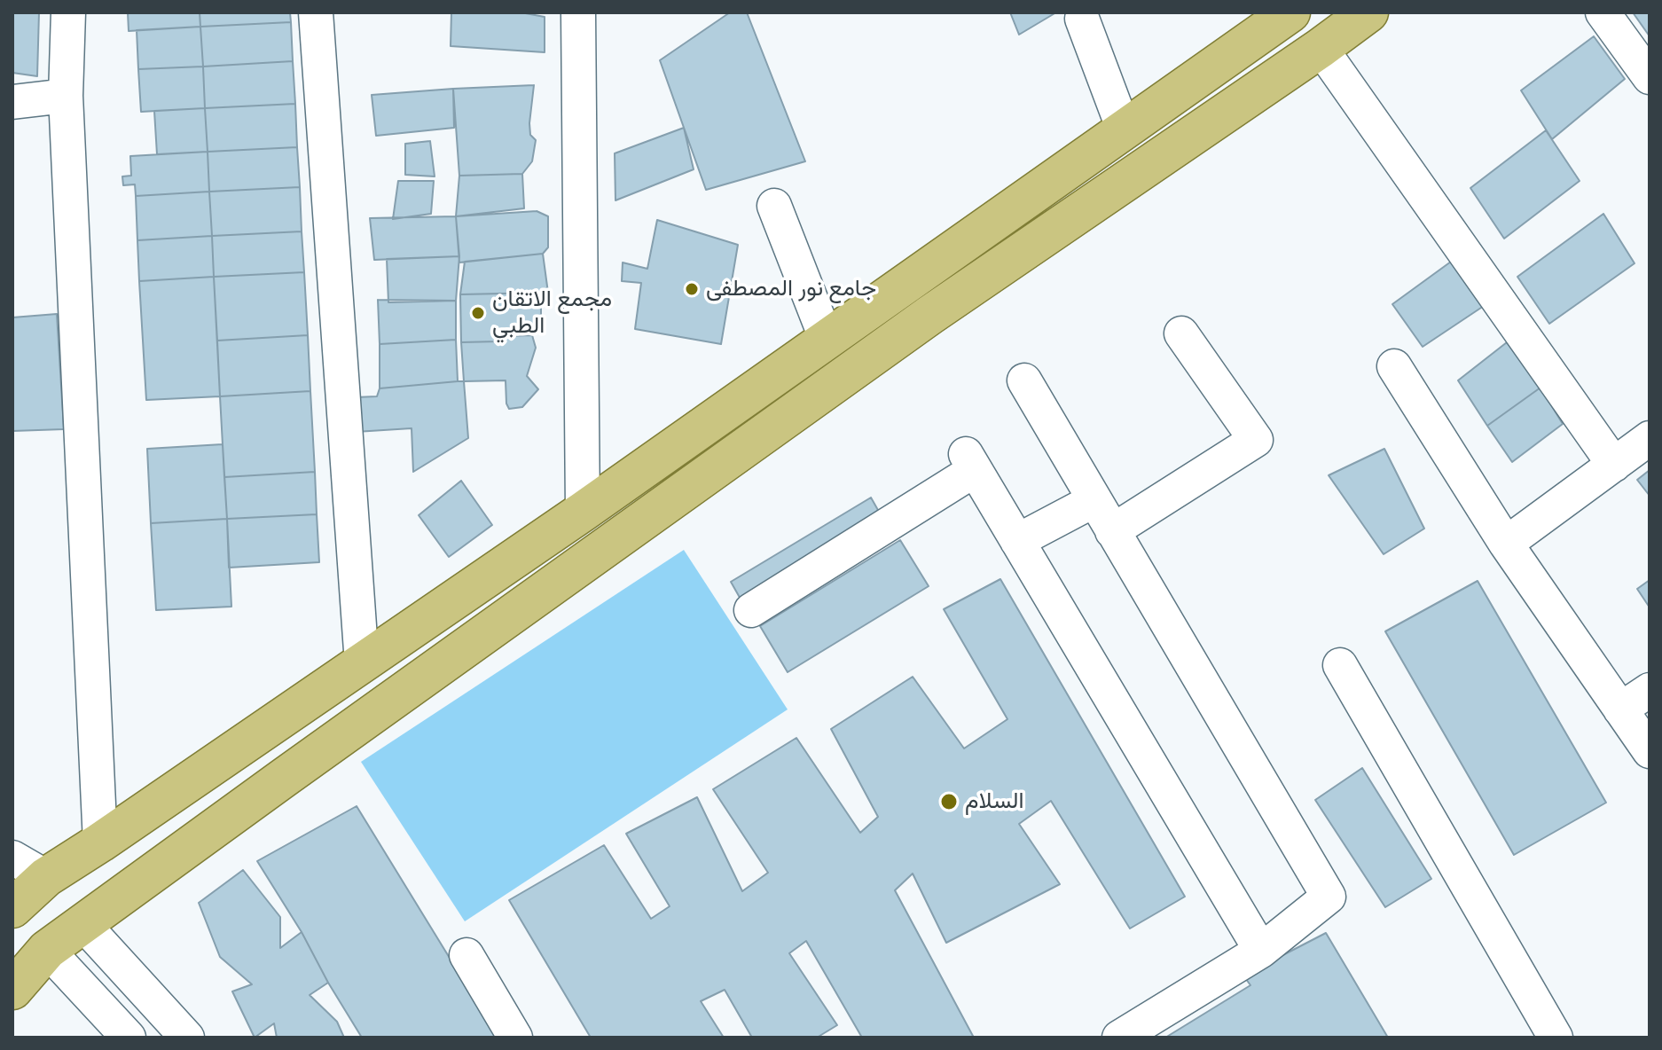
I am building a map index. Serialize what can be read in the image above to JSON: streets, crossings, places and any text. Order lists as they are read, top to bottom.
{
  "places": ["جامع نور المصطفى", "مجمع الاتقان الطبي", "السلام"]
}
